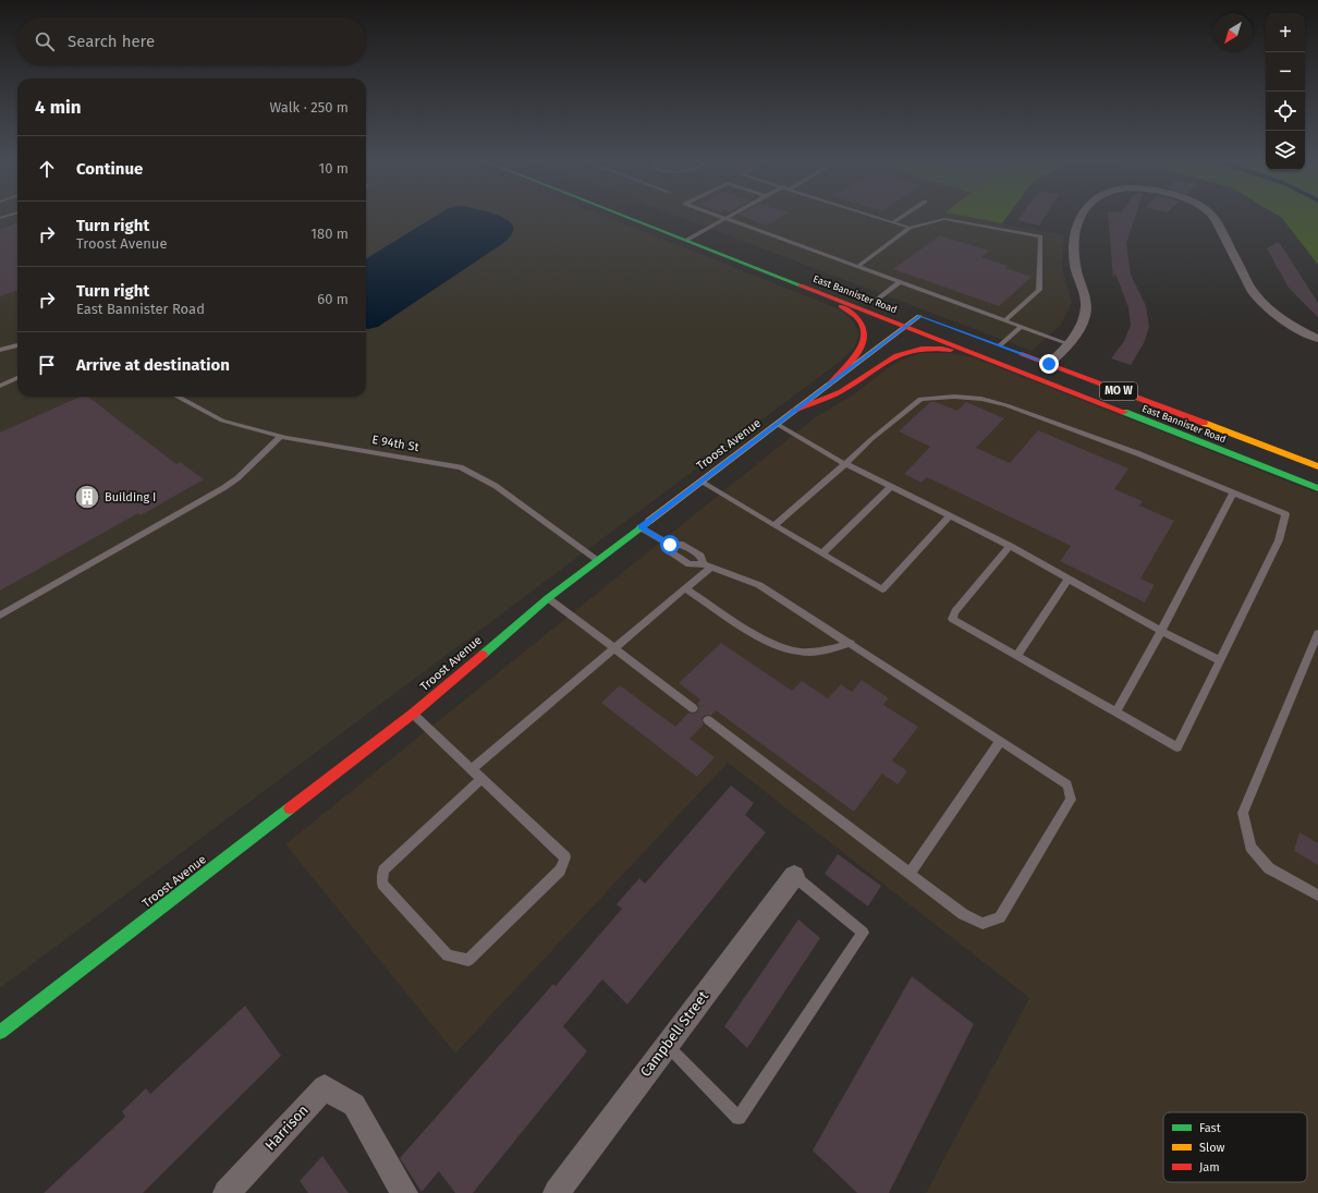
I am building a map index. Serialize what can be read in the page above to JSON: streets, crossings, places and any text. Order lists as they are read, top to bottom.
{
  "streets": {
    "main road": ["East Bannister Road", "MO W", "Troost Avenue"],
    "street": ["Campbell Street", "Harrison"],
    "lane": ["E 94th St"]
  },
  "crossings": [
    ["East Bannister Road", "Troost Avenue"],
    ["E 94th St", "Troost Avenue"]
  ],
  "places": {
    "building": ["Building I"]
  },
  "legend": ["Fast", "Slow", "Jam"],
  "north": "bottom left",
  "page": {
    "map_buttons": ["+", "−"],
    "search": "Search here",
    "heading": ["4 min", "Walk · 250 m"],
    "list": [
      ["Continue", "10 m"],
      ["Turn right", "Troost Avenue", "180 m"],
      ["Turn right", "East Bannister Road", "60 m"],
      "Arrive at destination"
    ]
  }
}
